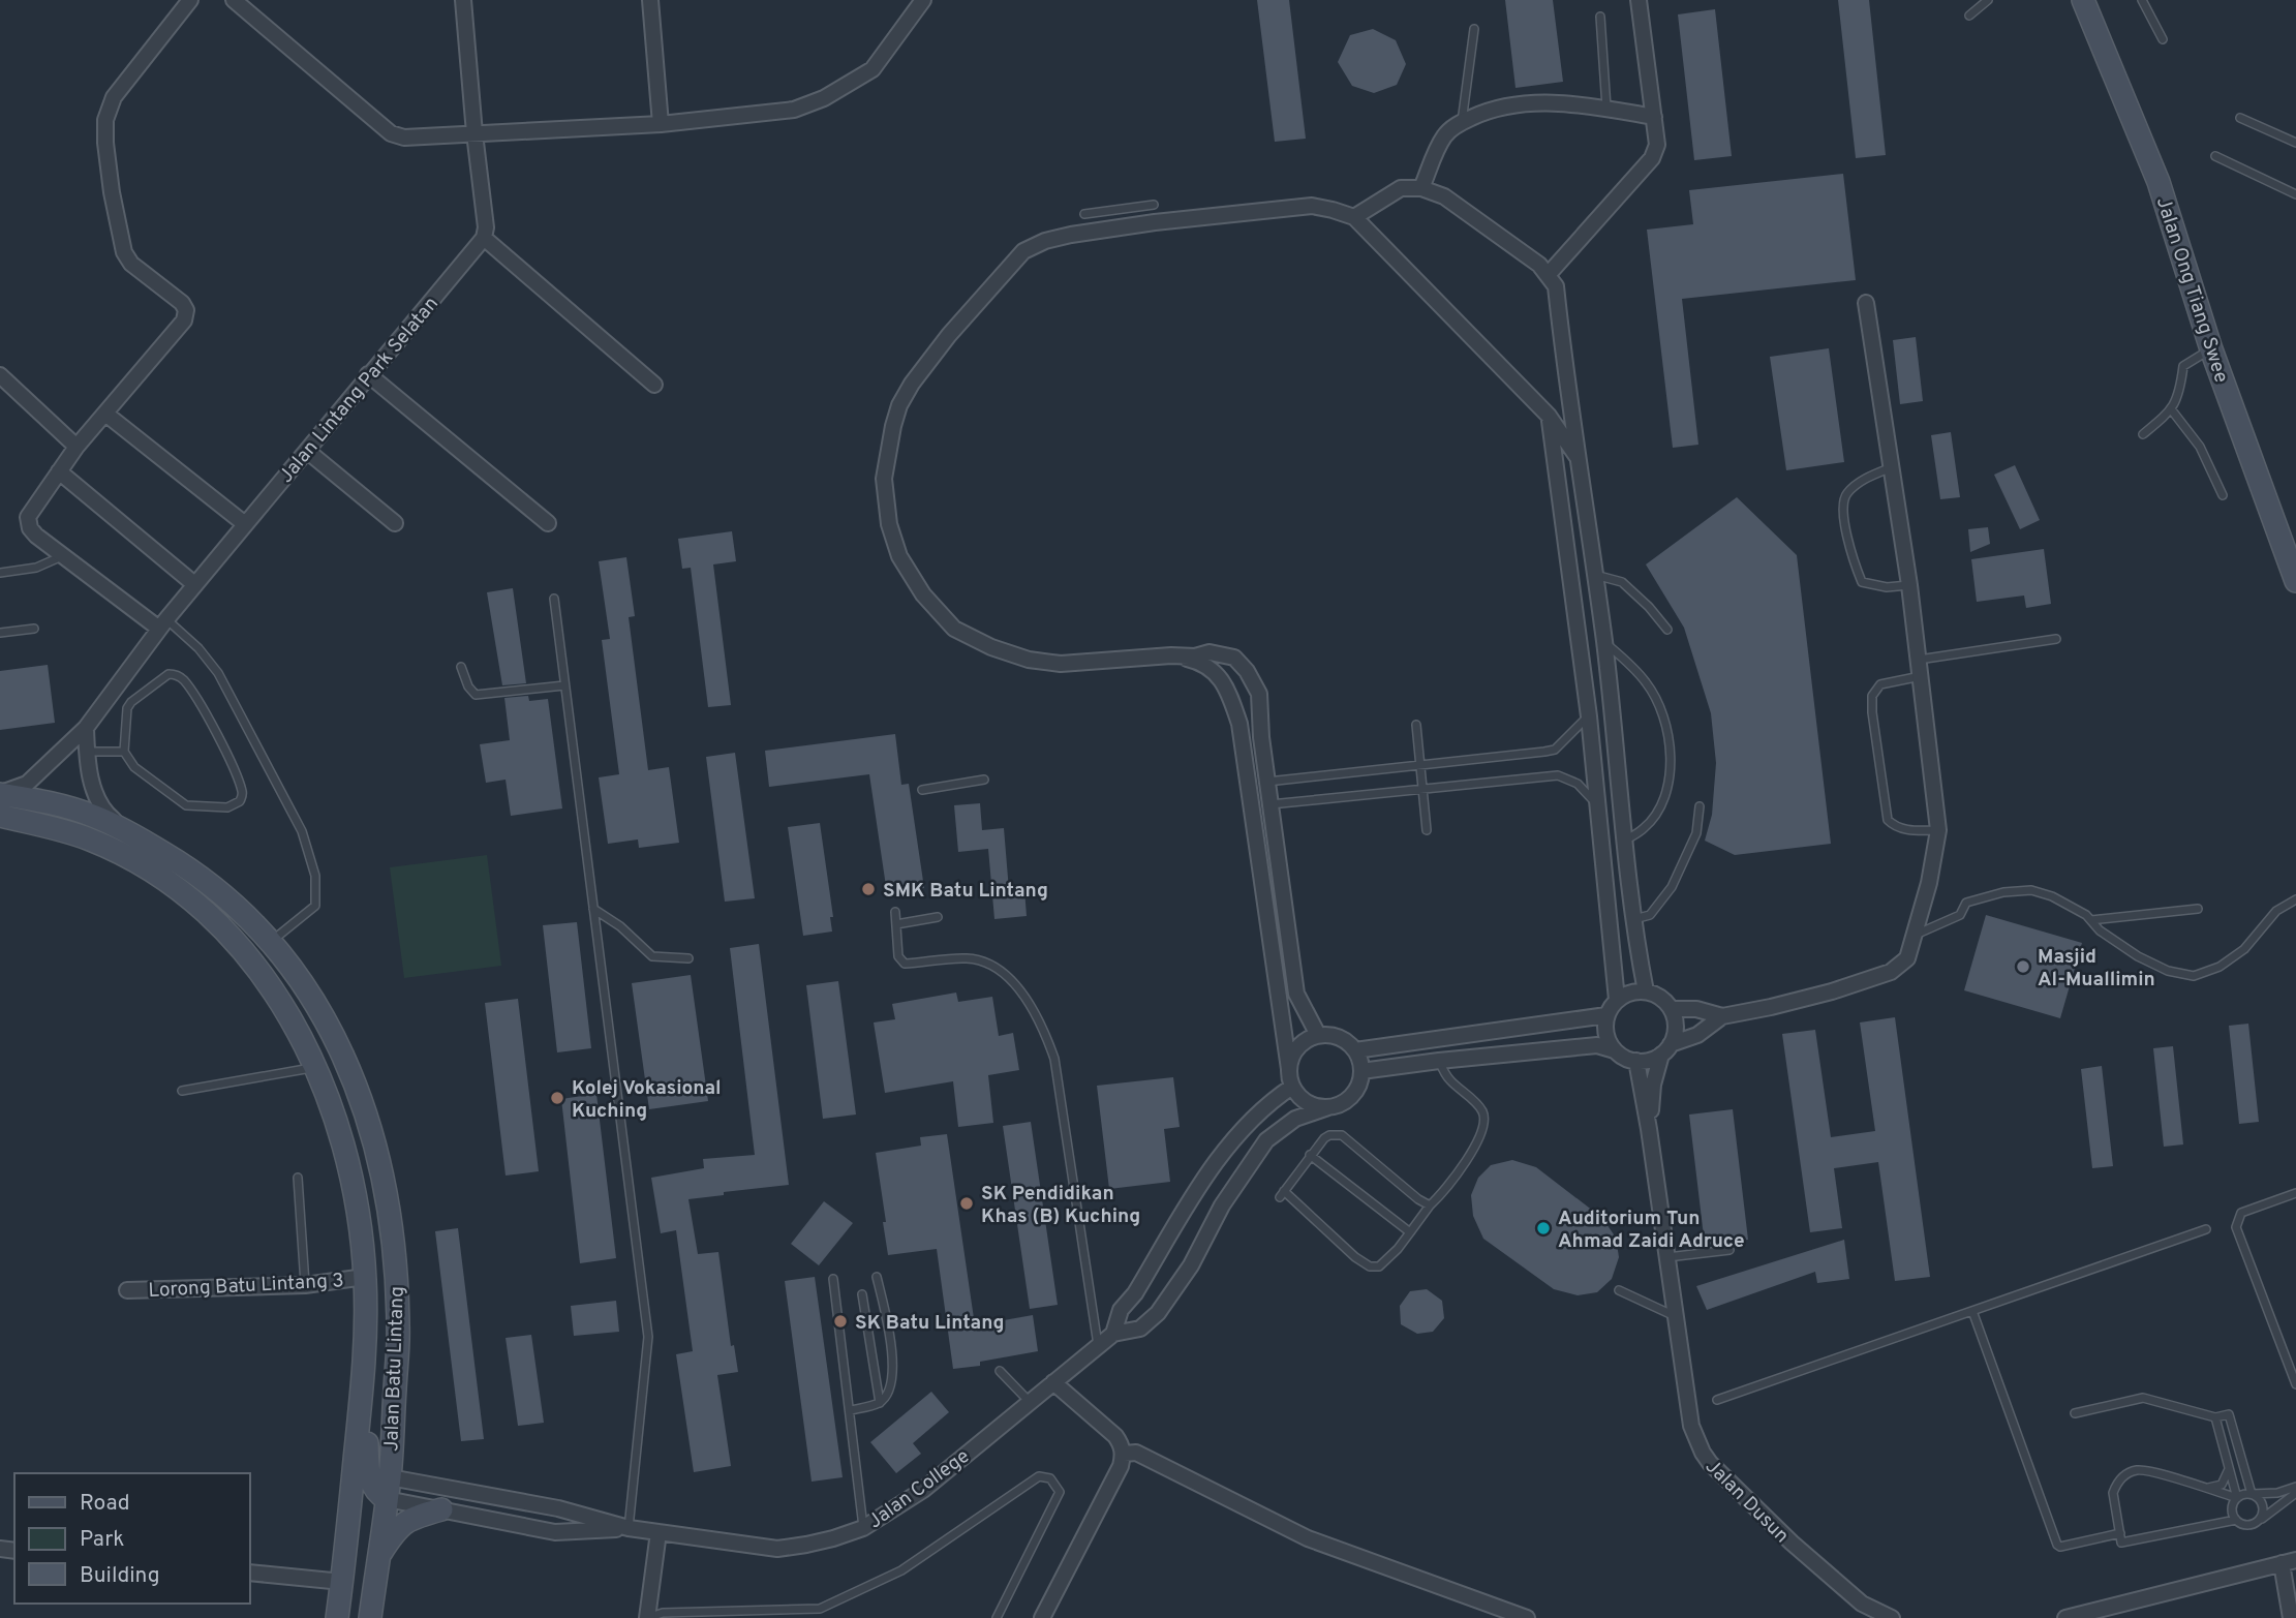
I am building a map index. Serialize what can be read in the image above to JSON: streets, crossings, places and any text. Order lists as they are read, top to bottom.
{
  "streets": {
    "main road": ["Jalan Ong Tiang Swee", "Jalan Batu Lintang"],
    "street": [
      "Jalan Lintang Park Selatan",
      "Lorong Batu Lintang 3",
      "Jalan College",
      "Jalan Dusun"
    ]
  },
  "crossings": [
    ["Jalan Lintang Park Selatan", "Jalan Batu Lintang"],
    ["Lorong Batu Lintang 3", "Jalan Batu Lintang"],
    ["Jalan Batu Lintang", "Jalan College"]
  ],
  "places": [
    "SMK Batu Lintang",
    "Masjid Al-Muallimin",
    "Kolej Vokasional Kuching",
    "SK Pendidikan Khas (B) Kuching",
    "Auditorium Tun Ahmad Zaidi Adruce",
    "SK Batu Lintang"
  ],
  "legend": ["Road", "Park", "Building"]
}
